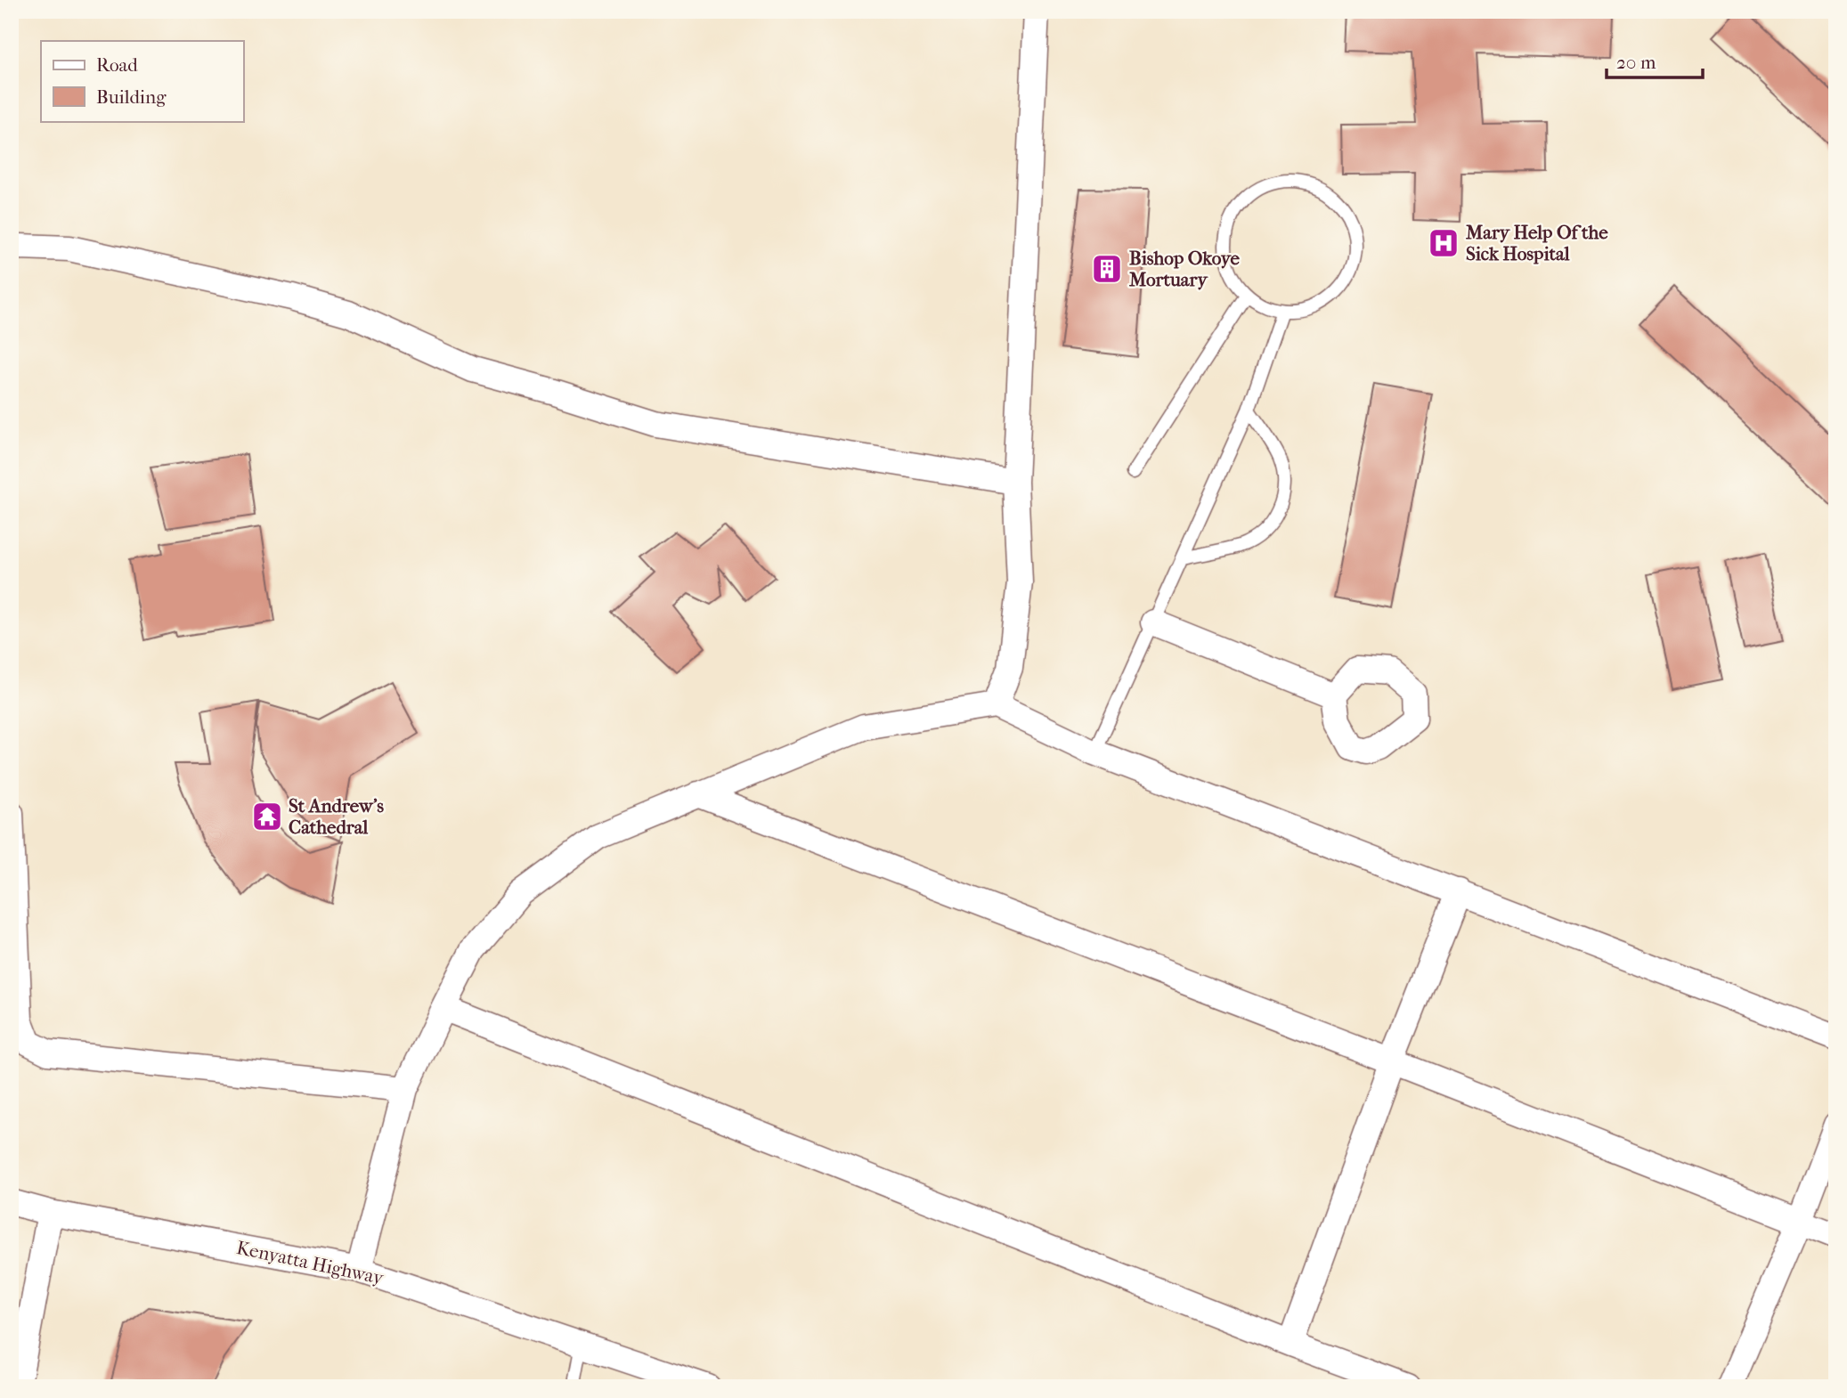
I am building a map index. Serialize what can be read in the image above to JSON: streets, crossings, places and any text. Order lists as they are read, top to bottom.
{
  "streets": {
    "street": ["Kenyatta Highway"]
  },
  "places": {
    "hospital": ["Mary Help Of the Sick Hospital"],
    "building": ["Bishop Okoye Mortuary"],
    "temple": ["St Andrew's Cathedral"]
  },
  "legend": ["Road", "Building"],
  "scale_bar": "20 m"
}
